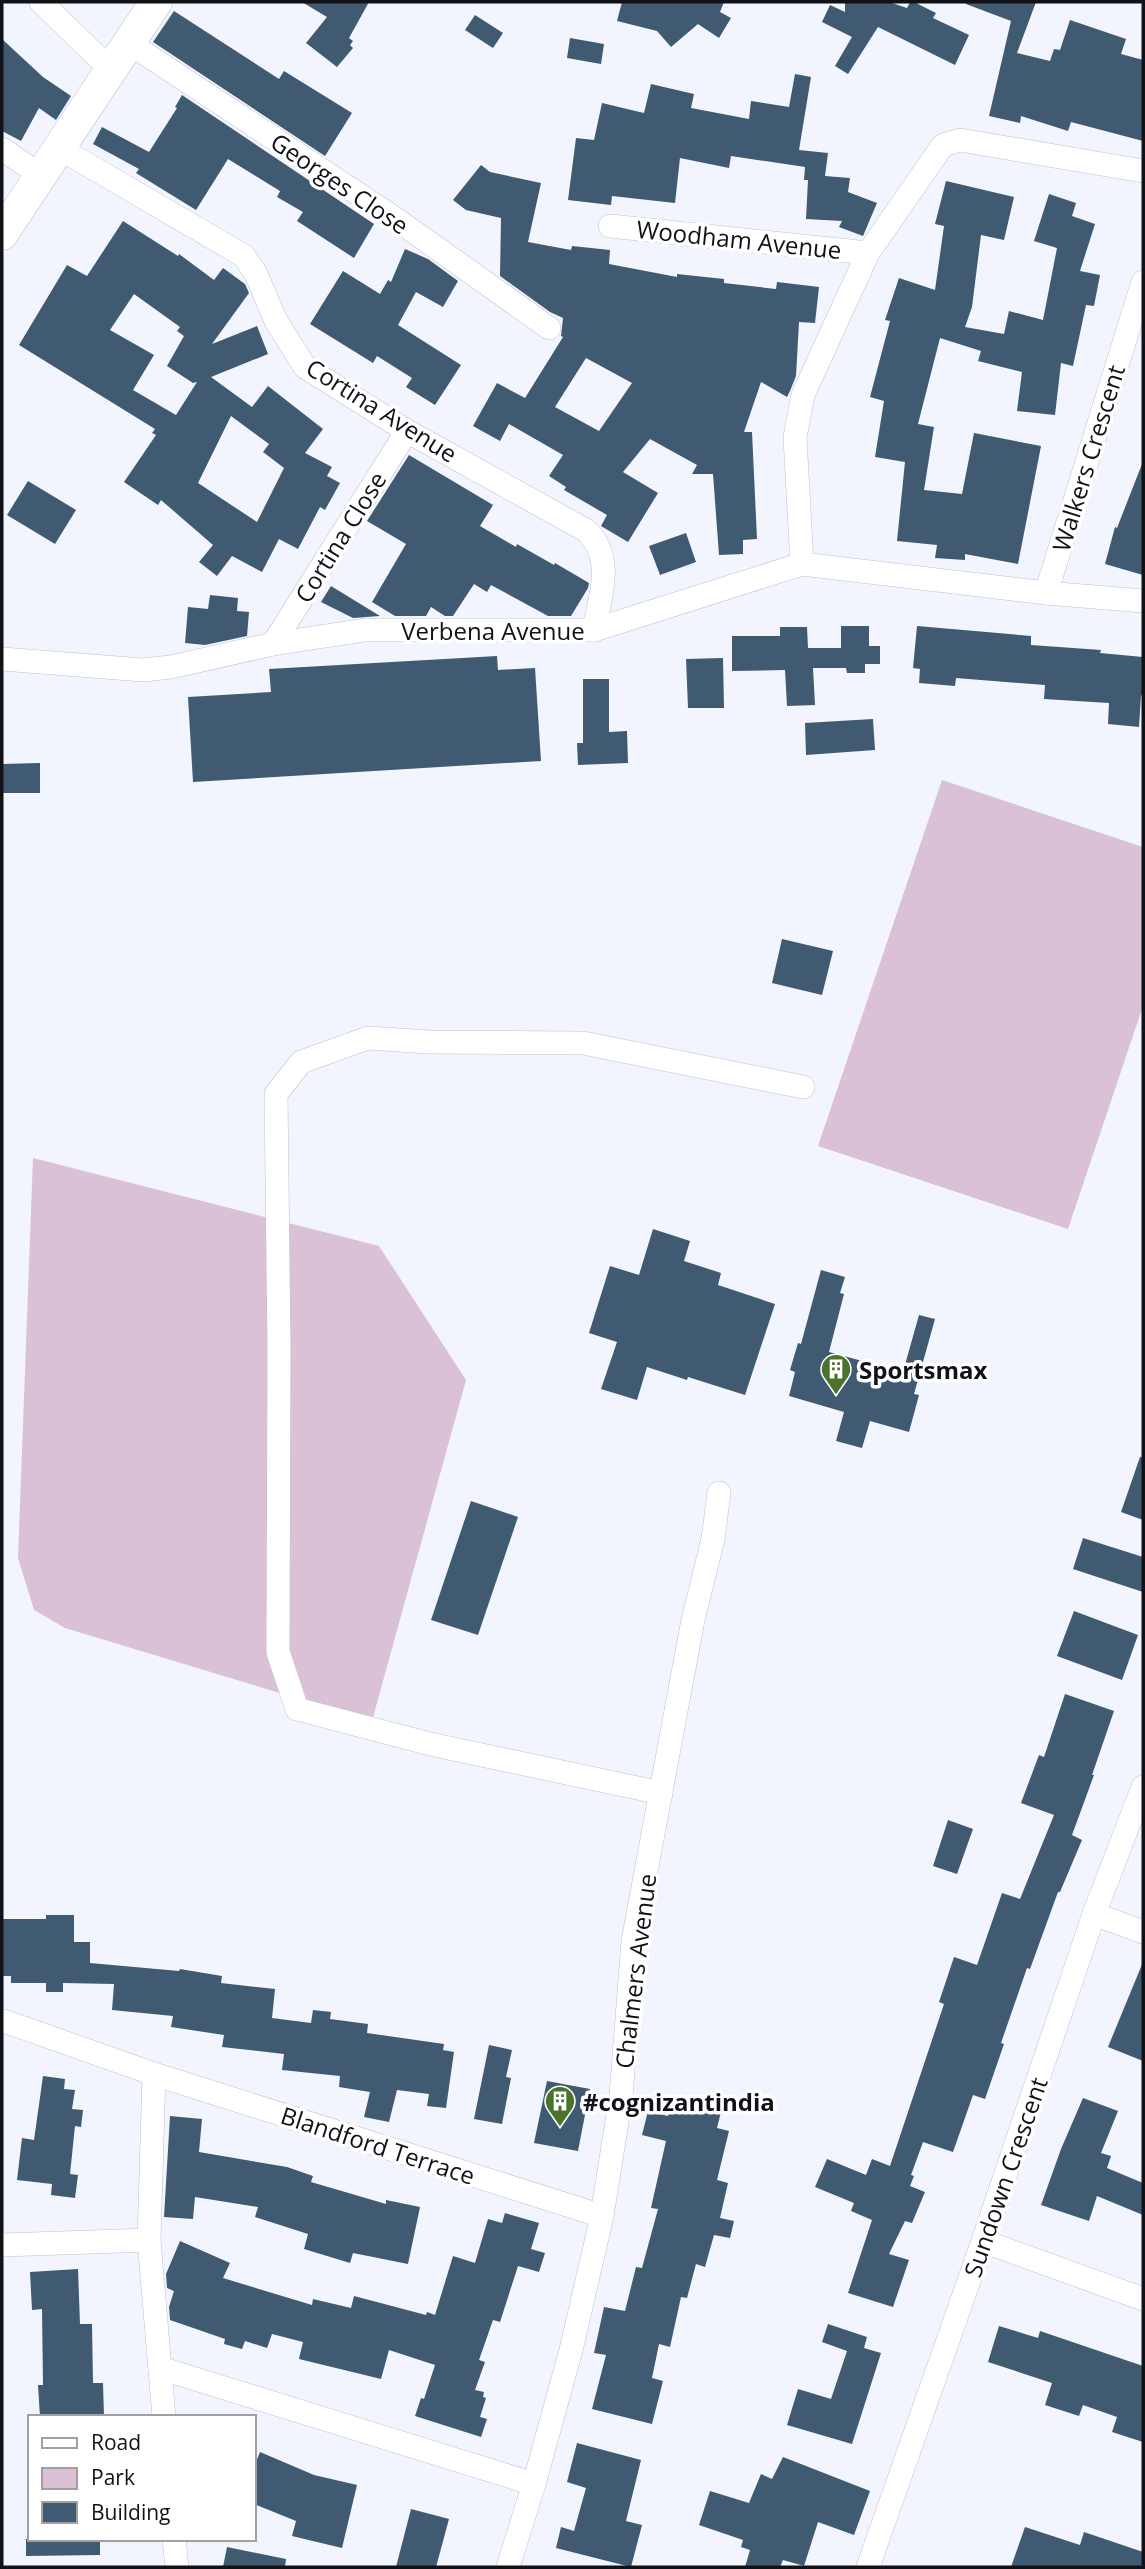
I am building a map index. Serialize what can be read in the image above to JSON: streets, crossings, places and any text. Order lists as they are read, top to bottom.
{
  "streets": {
    "street": [
      "Georges Close",
      "Woodham Avenue",
      "Cortina Avenue",
      "Walkers Crescent",
      "Cortina Close",
      "Verbena Avenue",
      "Chalmers Avenue",
      "Blandford Terrace",
      "Sundown Crescent"
    ]
  },
  "crossings": [
    ["Cortina Avenue", "Cortina Close"],
    ["Cortina Avenue", "Verbena Avenue"],
    ["Walkers Crescent", "Verbena Avenue"],
    ["Cortina Close", "Verbena Avenue"],
    ["Chalmers Avenue", "Blandford Terrace"]
  ],
  "places": {
    "building": ["Sportsmax", "#cognizantindia"]
  },
  "legend": ["Road", "Park", "Building"]
}
